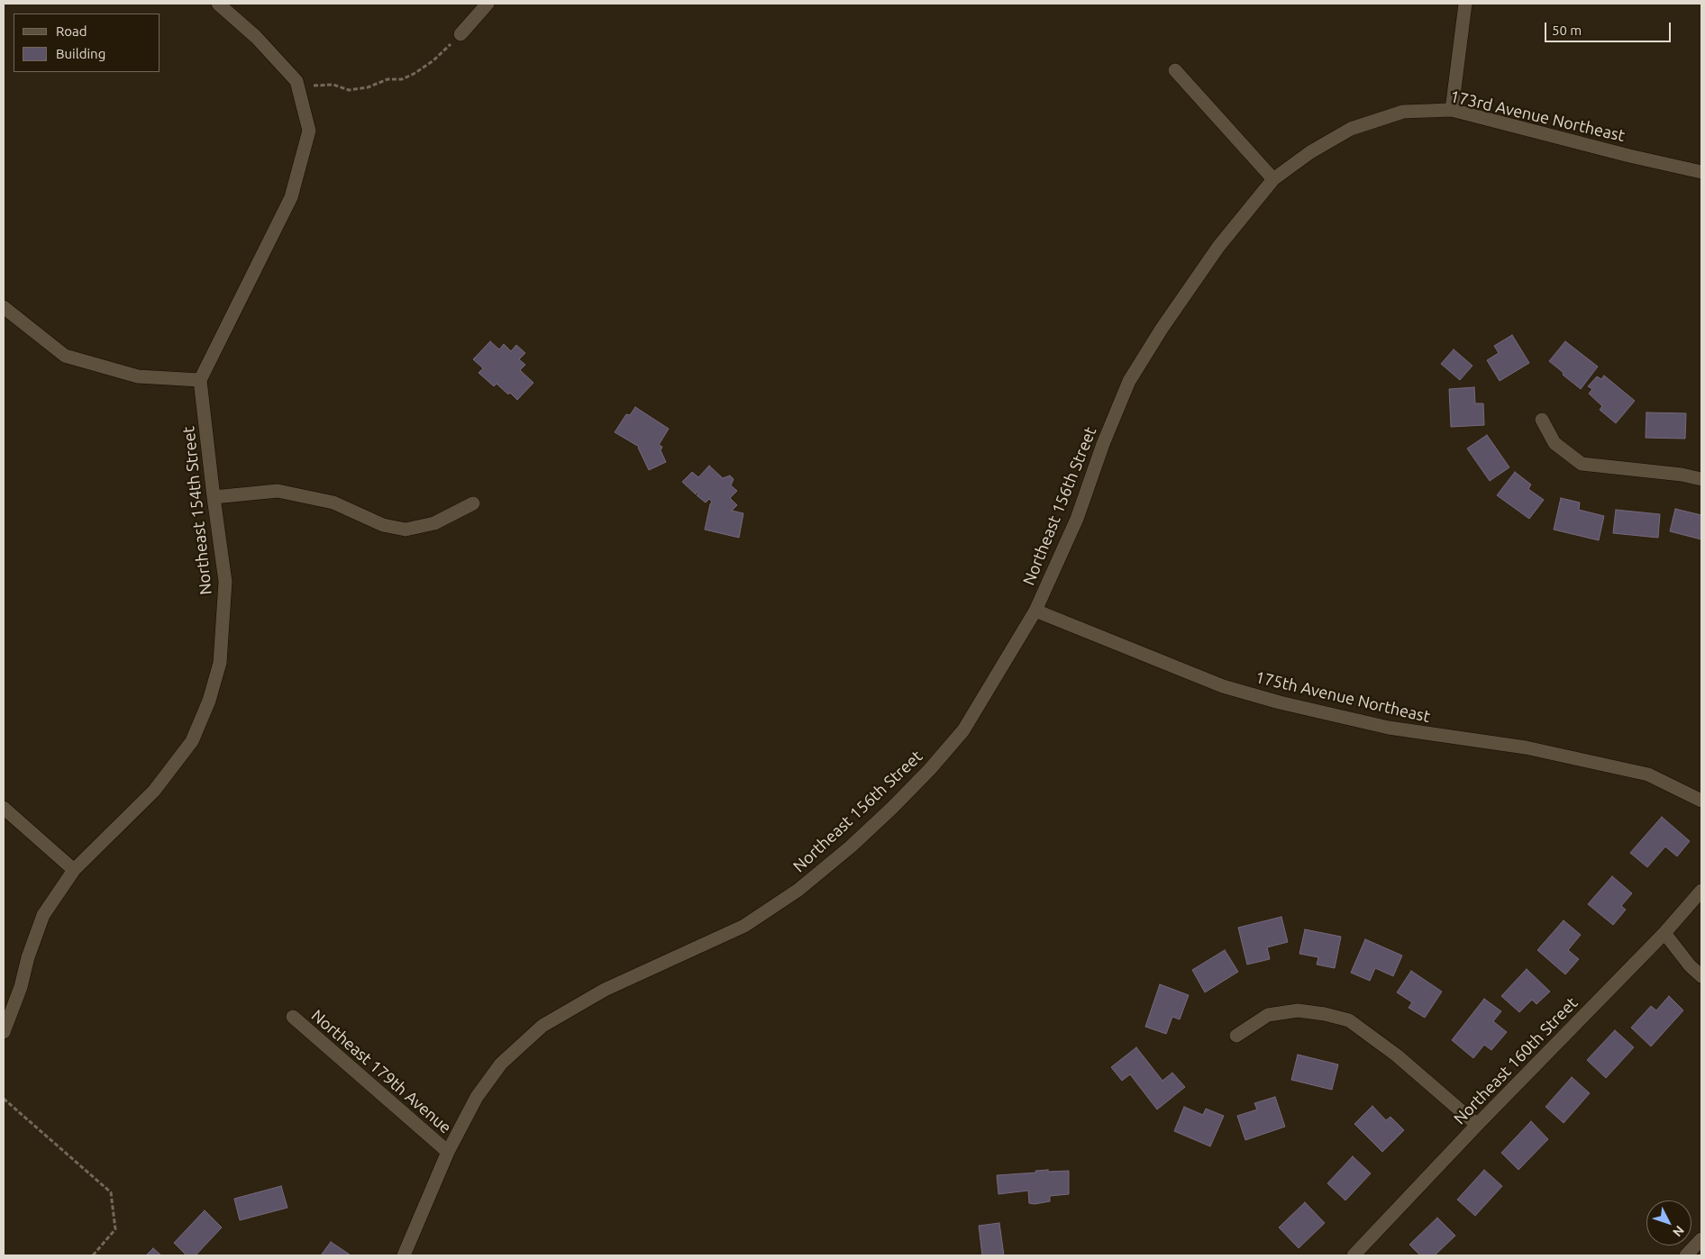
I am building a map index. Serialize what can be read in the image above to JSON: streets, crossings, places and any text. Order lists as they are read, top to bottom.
{
  "streets": {
    "street": [
      "173rd Avenue Northeast",
      "Northeast 156th Street",
      "Northeast 154th Street",
      "175th Avenue Northeast",
      "Northeast 160th Street",
      "Northeast 179th Avenue"
    ]
  },
  "crossings": [
    ["173rd Avenue Northeast", "Northeast 156th Street"],
    ["Northeast 156th Street", "175th Avenue Northeast"],
    ["Northeast 156th Street", "Northeast 179th Avenue"]
  ],
  "legend": ["Road", "Building"],
  "scale_bar": "50 m",
  "north": "bottom right"
}
